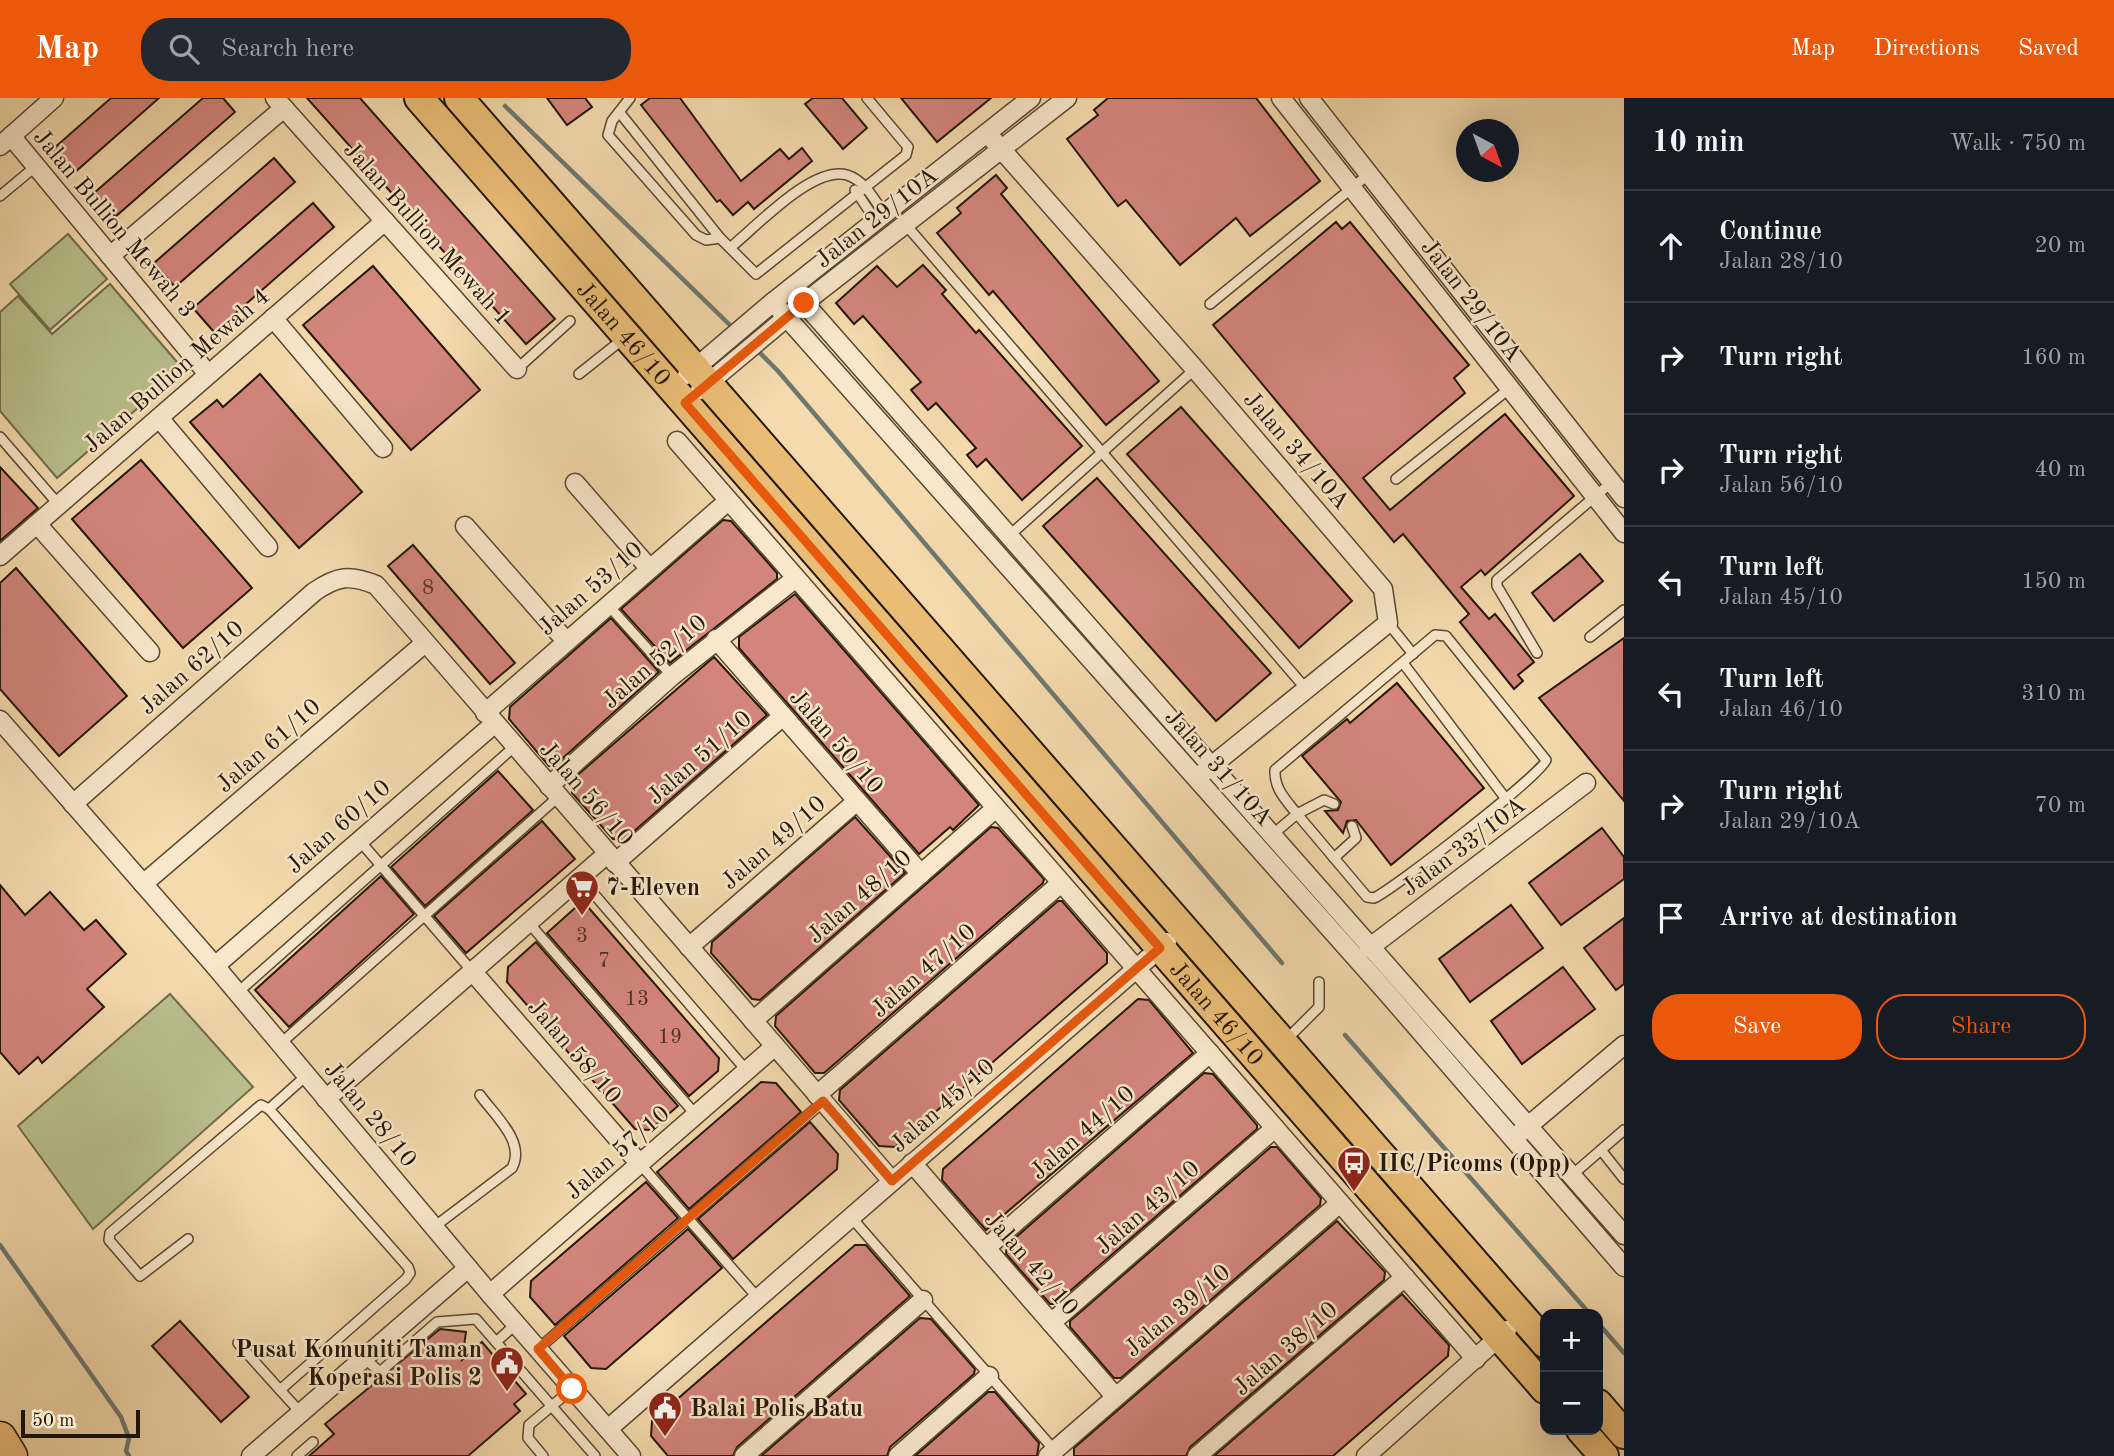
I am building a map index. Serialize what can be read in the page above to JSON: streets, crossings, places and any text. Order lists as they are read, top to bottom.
{
  "streets": {
    "main road": ["Jalan 46/10"],
    "street": [
      "Jalan 29/10A",
      "Jalan Bullion Mewah 3",
      "Jalan Bullion Mewah 1",
      "Jalan Bullion Mewah 4",
      "Jalan 34/10A",
      "Jalan 53/10",
      "Jalan 52/10",
      "Jalan 62/10",
      "Jalan 50/10",
      "Jalan 61/10",
      "Jalan 51/10",
      "Jalan 31/10A",
      "Jalan 56/10",
      "Jalan 60/10",
      "Jalan 49/10",
      "Jalan 33/10A",
      "Jalan 48/10",
      "Jalan 47/10",
      "Jalan 58/10",
      "Jalan 45/10",
      "Jalan 28/10",
      "Jalan 44/10",
      "Jalan 57/10",
      "Jalan 43/10",
      "Jalan 42/10",
      "Jalan 39/10",
      "Jalan 38/10"
    ]
  },
  "crossings": [
    ["Jalan 29/10A", "Jalan 46/10"],
    ["Jalan 29/10A", "Jalan 34/10A"],
    ["Jalan 29/10A", "Jalan 31/10A"],
    ["Jalan Bullion Mewah 3", "Jalan Bullion Mewah 4"],
    ["Jalan Bullion Mewah 1", "Jalan Bullion Mewah 4"],
    ["Jalan 46/10", "Jalan 53/10"],
    ["Jalan 46/10", "Jalan 52/10"],
    ["Jalan 46/10", "Jalan 48/10"],
    ["Jalan 46/10", "Jalan 47/10"],
    ["Jalan 46/10", "Jalan 45/10"],
    ["Jalan 46/10", "Jalan 44/10"],
    ["Jalan 46/10", "Jalan 43/10"],
    ["Jalan 46/10", "Jalan 39/10"],
    ["Jalan 46/10", "Jalan 38/10"],
    ["Jalan 53/10", "Jalan 56/10"],
    ["Jalan 53/10", "Jalan 60/10"],
    ["Jalan 52/10", "Jalan 50/10"],
    ["Jalan 52/10", "Jalan 56/10"],
    ["Jalan 62/10", "Jalan 56/10"],
    ["Jalan 62/10", "Jalan 28/10"],
    ["Jalan 50/10", "Jalan 51/10"],
    ["Jalan 50/10", "Jalan 49/10"],
    ["Jalan 50/10", "Jalan 48/10"],
    ["Jalan 61/10", "Jalan 56/10"],
    ["Jalan 61/10", "Jalan 28/10"],
    ["Jalan 51/10", "Jalan 56/10"],
    ["Jalan 31/10A", "Jalan 33/10A"],
    ["Jalan 56/10", "Jalan 60/10"],
    ["Jalan 56/10", "Jalan 49/10"],
    ["Jalan 56/10", "Jalan 48/10"],
    ["Jalan 56/10", "Jalan 47/10"],
    ["Jalan 56/10", "Jalan 45/10"],
    ["Jalan 56/10", "Jalan 57/10"],
    ["Jalan 60/10", "Jalan 28/10"],
    ["Jalan 58/10", "Jalan 57/10"],
    ["Jalan 45/10", "Jalan 28/10"],
    ["Jalan 45/10", "Jalan 42/10"],
    ["Jalan 28/10", "Jalan 57/10"],
    ["Jalan 44/10", "Jalan 42/10"],
    ["Jalan 43/10", "Jalan 42/10"],
    ["Jalan 42/10", "Jalan 39/10"]
  ],
  "places": {
    "supermarket": ["7-Eleven"],
    "bus stop": ["IIC/Picoms (Opp)"],
    "public building": ["Pusat Komuniti Taman Koperasi Polis 2", "Balai Polis Batu"]
  },
  "house_numbers": [
    "8",
    "3",
    "7",
    "13",
    "19"
  ],
  "scale_bar": "50 m",
  "north": "bottom right",
  "page": {
    "header": "Map",
    "search": "Search here",
    "nav": ["Map", "Directions", "Saved"],
    "heading": ["10 min", "Walk · 750 m"],
    "list": [
      ["Continue", "Jalan 28/10", "20 m"],
      ["Turn right", "160 m"],
      ["Turn right", "Jalan 56/10", "40 m"],
      ["Turn left", "Jalan 45/10", "150 m"],
      ["Turn left", "Jalan 46/10", "310 m"],
      ["Turn right", "Jalan 29/10A", "70 m"],
      "Arrive at destination"
    ],
    "buttons": ["Save", "Share"],
    "map_buttons": ["+", "−"],
    "scale": "50 m"
  }
}
